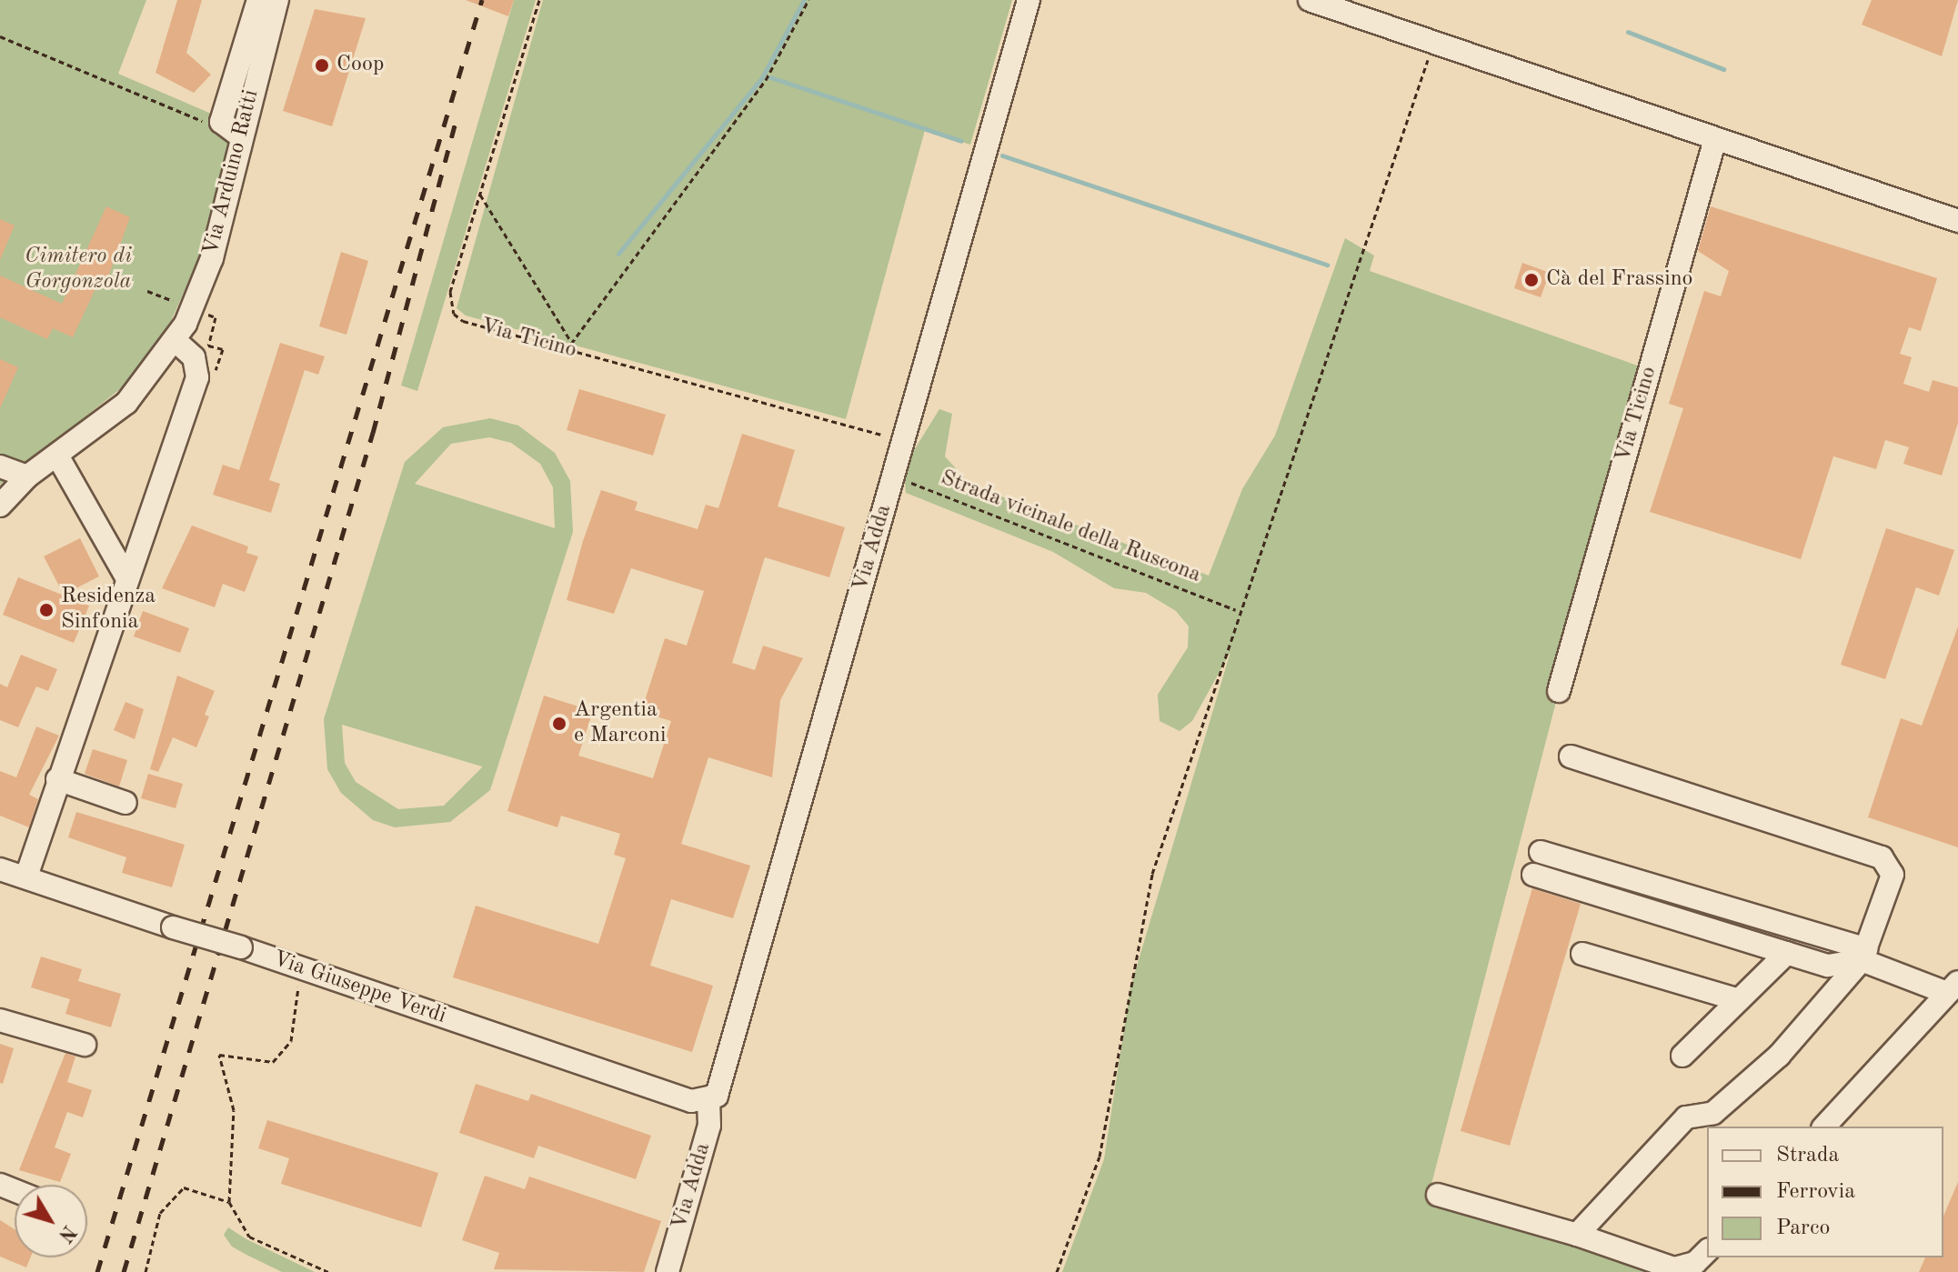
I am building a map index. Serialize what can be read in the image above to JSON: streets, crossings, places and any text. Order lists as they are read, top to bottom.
{
  "streets": {
    "street": [
      "Via Arduino Ratti",
      "Via Ticino",
      "Via Adda",
      "Via Giuseppe Verdi"
    ],
    "path": ["Strada vicinale della Ruscona"]
  },
  "crossings": [
    ["Strada vicinale della Ruscona", "Via Adda"],
    ["Via Adda", "Via Giuseppe Verdi"]
  ],
  "parks": ["Cimitero di Gorgonzola"],
  "places": [
    "Coop",
    "Cà del Frassino",
    "Residenza Sinfonia",
    "Argentia e Marconi"
  ],
  "legend": ["Strada", "Ferrovia", "Parco"],
  "north": "bottom right"
}
